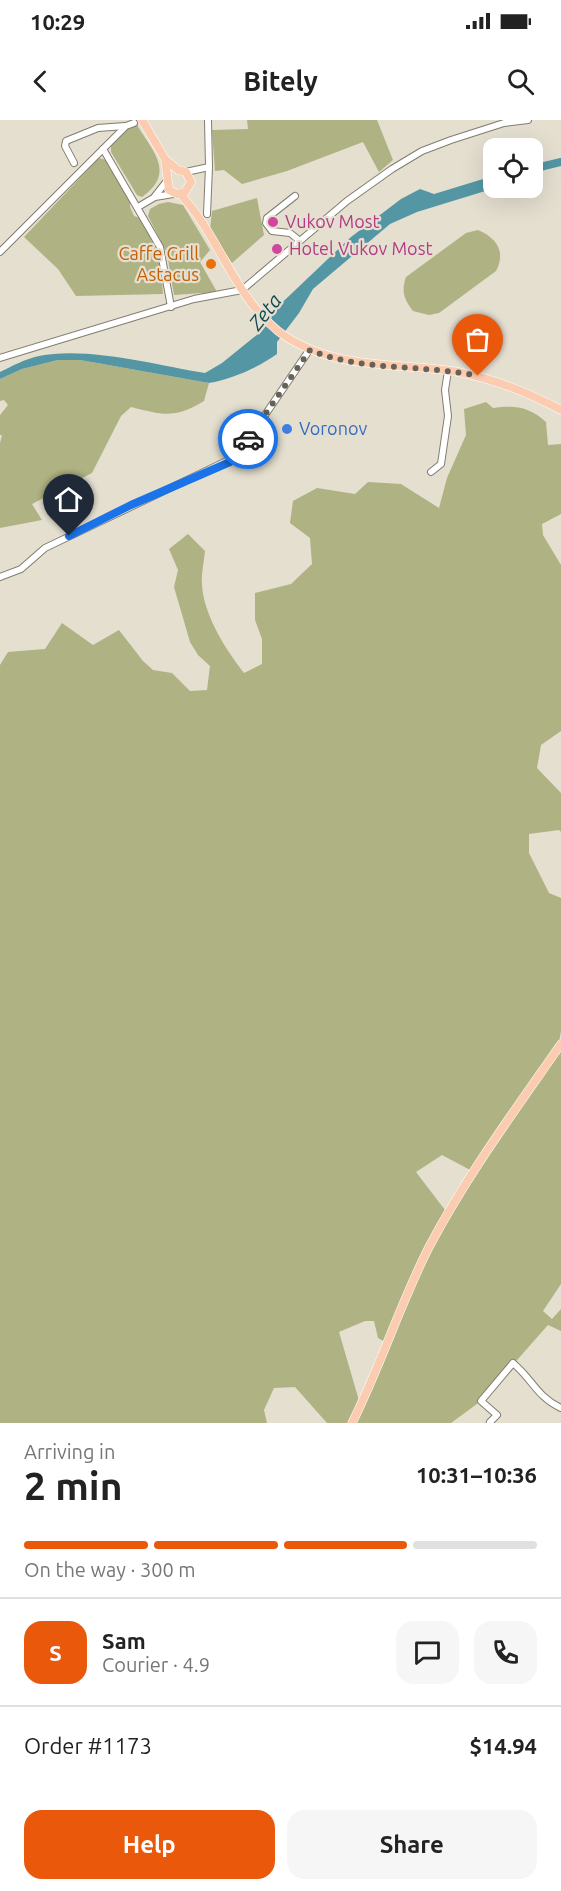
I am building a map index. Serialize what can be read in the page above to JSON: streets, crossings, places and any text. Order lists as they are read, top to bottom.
{
  "water": ["Zeta"],
  "places": [
    "Vukov Most",
    "Hotel Vukov Most",
    "Caffe Grill Astacus",
    "Voronov"
  ],
  "page": {
    "status": "10:29",
    "header": "Bitely",
    "heading": ["2 min", "Arriving in", "10:31–10:36"],
    "panel": [
      "Sam",
      "Courier · 4.9",
      "Order #1173",
      "$14.94"
    ],
    "bar": "On the way · 300 m",
    "round": "S",
    "buttons": ["Help", "Share"]
  }
}
